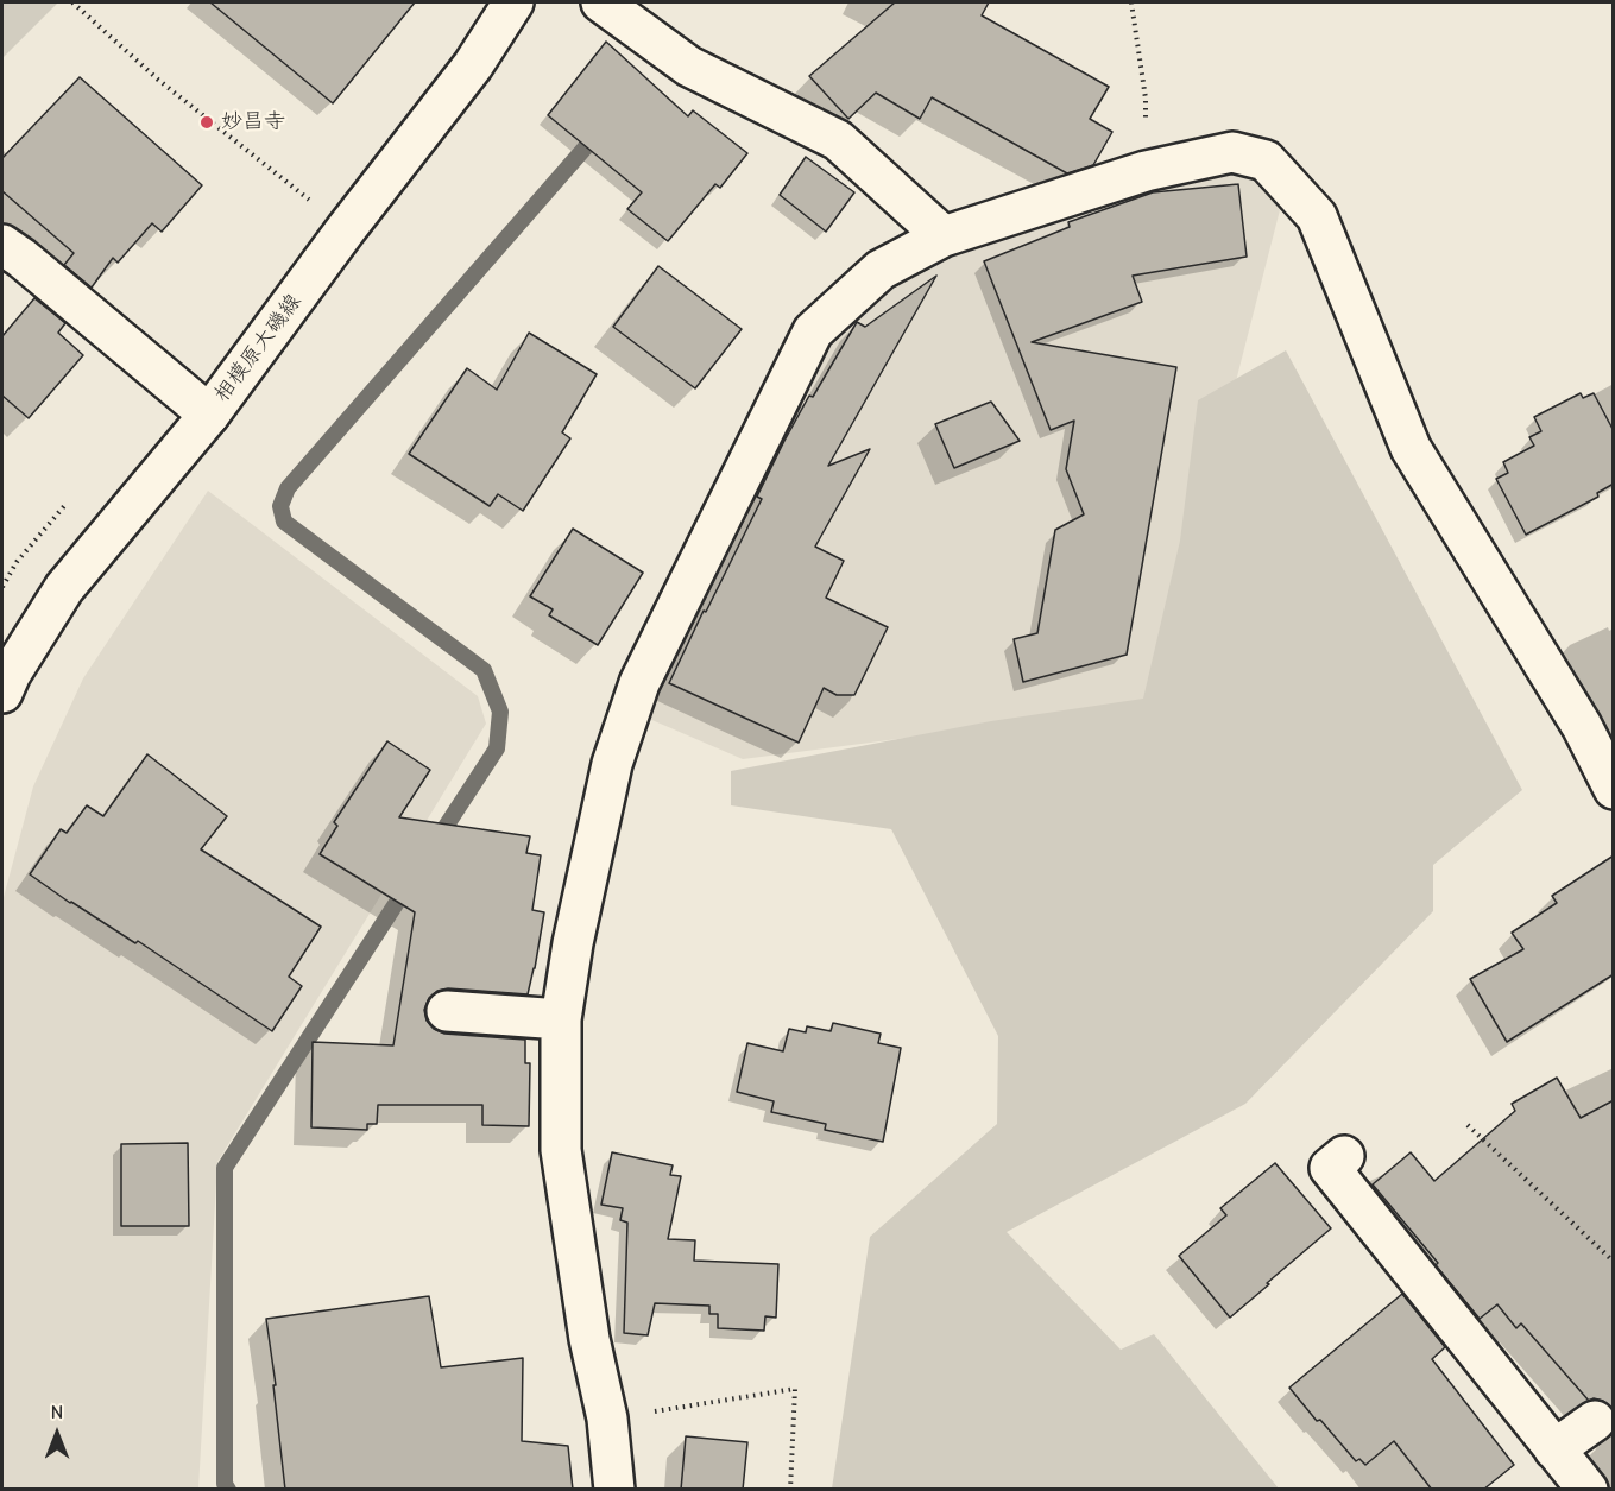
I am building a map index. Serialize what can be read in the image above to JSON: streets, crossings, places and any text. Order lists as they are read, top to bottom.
{
  "streets": {
    "street": ["相模原大磯線"]
  },
  "places": ["妙昌寺"],
  "north": "top"
}
